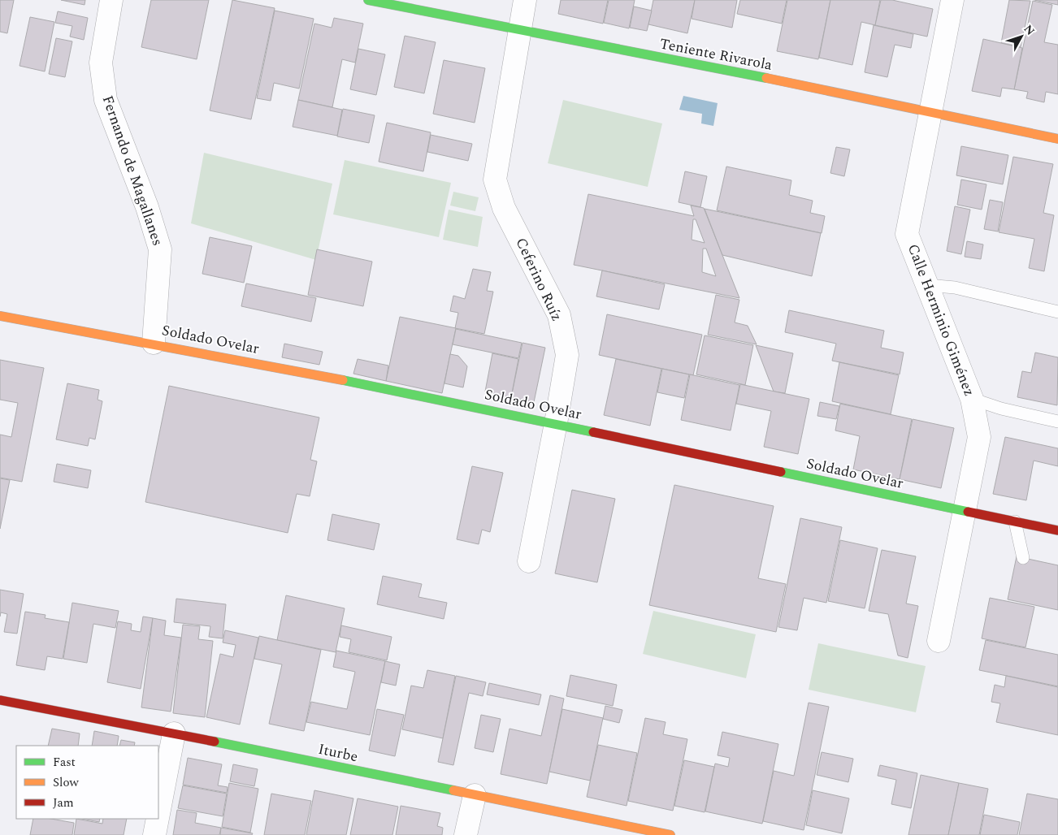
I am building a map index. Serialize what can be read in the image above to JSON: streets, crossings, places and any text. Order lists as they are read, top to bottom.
{
  "streets": {
    "street": [
      "Teniente Rivarola",
      "Fernando de Magallanes",
      "Ceferino Ruíz",
      "Calle Herminio Giménez",
      "Soldado Ovelar",
      "Iturbe"
    ]
  },
  "crossings": [
    ["Teniente Rivarola", "Ceferino Ruíz"],
    ["Teniente Rivarola", "Calle Herminio Giménez"],
    ["Fernando de Magallanes", "Soldado Ovelar"],
    ["Ceferino Ruíz", "Soldado Ovelar"],
    ["Calle Herminio Giménez", "Soldado Ovelar"]
  ],
  "legend": ["Fast", "Slow", "Jam"],
  "north": "top right"
}
